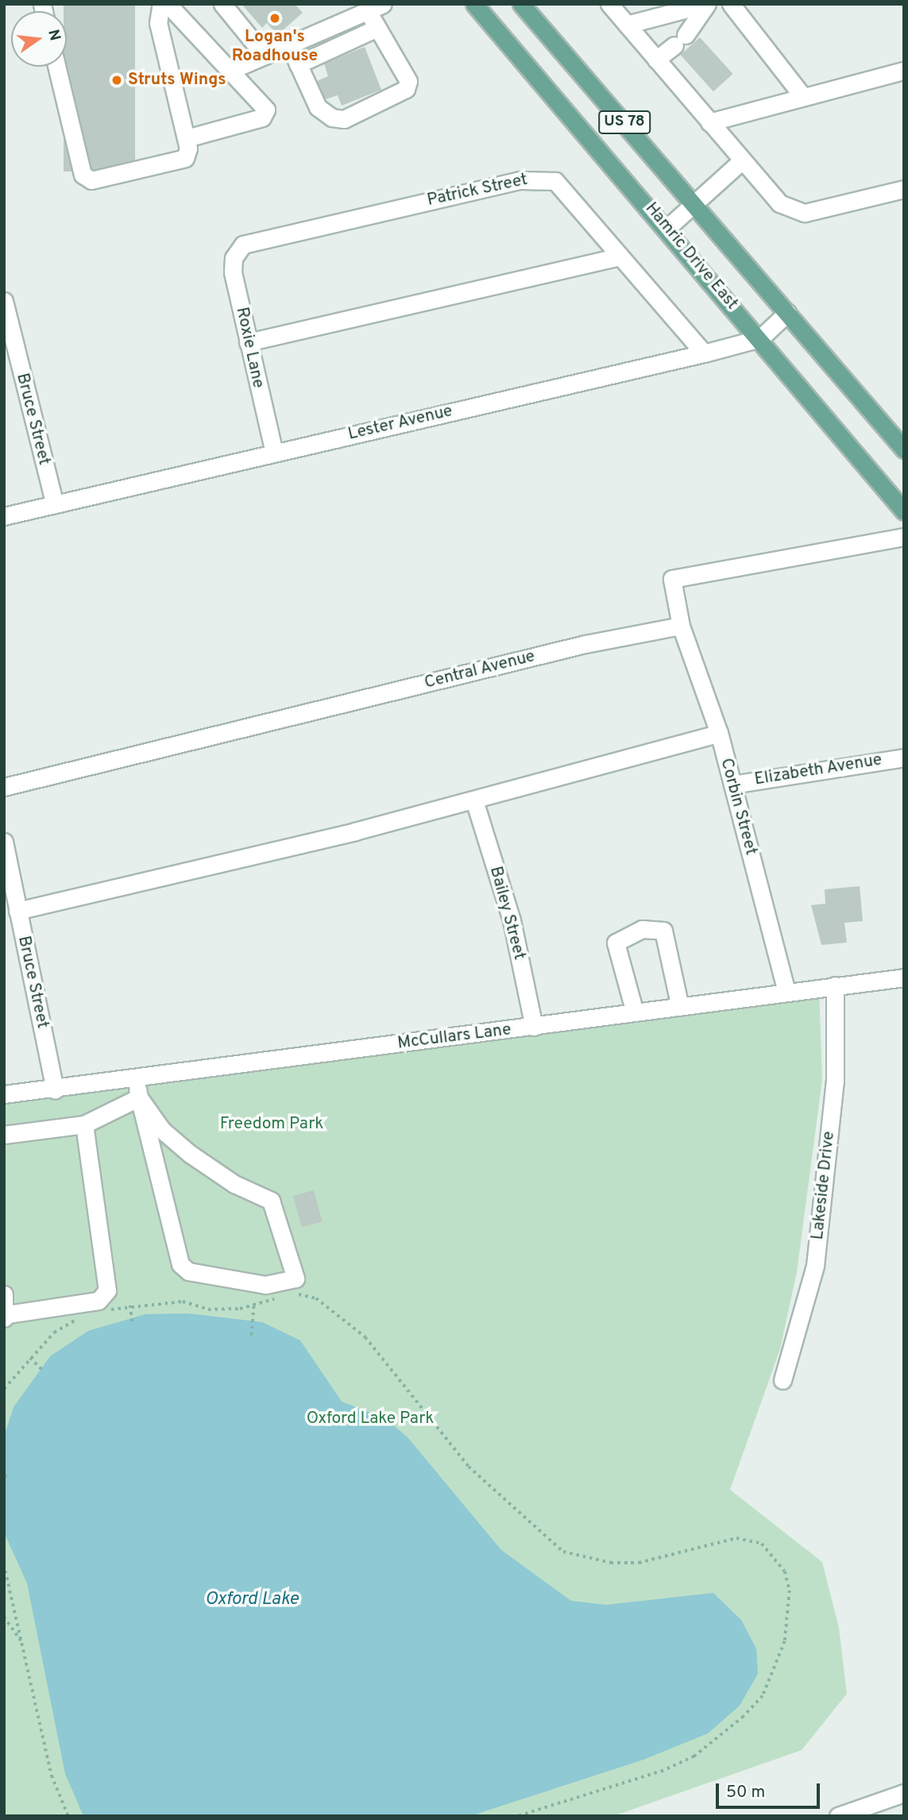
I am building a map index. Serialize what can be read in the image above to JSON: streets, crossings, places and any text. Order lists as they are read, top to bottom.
{
  "streets": {
    "main road": ["US 78", "Hamric Drive East"],
    "street": [
      "Patrick Street",
      "Roxie Lane",
      "Bruce Street",
      "Lester Avenue",
      "Central Avenue",
      "Elizabeth Avenue",
      "Corbin Street",
      "Bailey Street",
      "McCullars Lane",
      "Lakeside Drive"
    ]
  },
  "crossings": [
    ["US 78", "Lester Avenue"],
    ["Patrick Street", "Roxie Lane"],
    ["Patrick Street", "Lester Avenue"],
    ["Hamric Drive East", "Lester Avenue"],
    ["Roxie Lane", "Lester Avenue"],
    ["Bruce Street", "Lester Avenue"],
    ["Bruce Street", "McCullars Lane"],
    ["Central Avenue", "Corbin Street"],
    ["Elizabeth Avenue", "Corbin Street"],
    ["Corbin Street", "McCullars Lane"],
    ["Bailey Street", "McCullars Lane"],
    ["McCullars Lane", "Lakeside Drive"]
  ],
  "water": ["Oxford Lake"],
  "parks": ["Freedom Park", "Oxford Lake Park"],
  "places": ["Logan's Roadhouse", "Struts Wings"],
  "scale_bar": "50 m",
  "north": "right"
}
